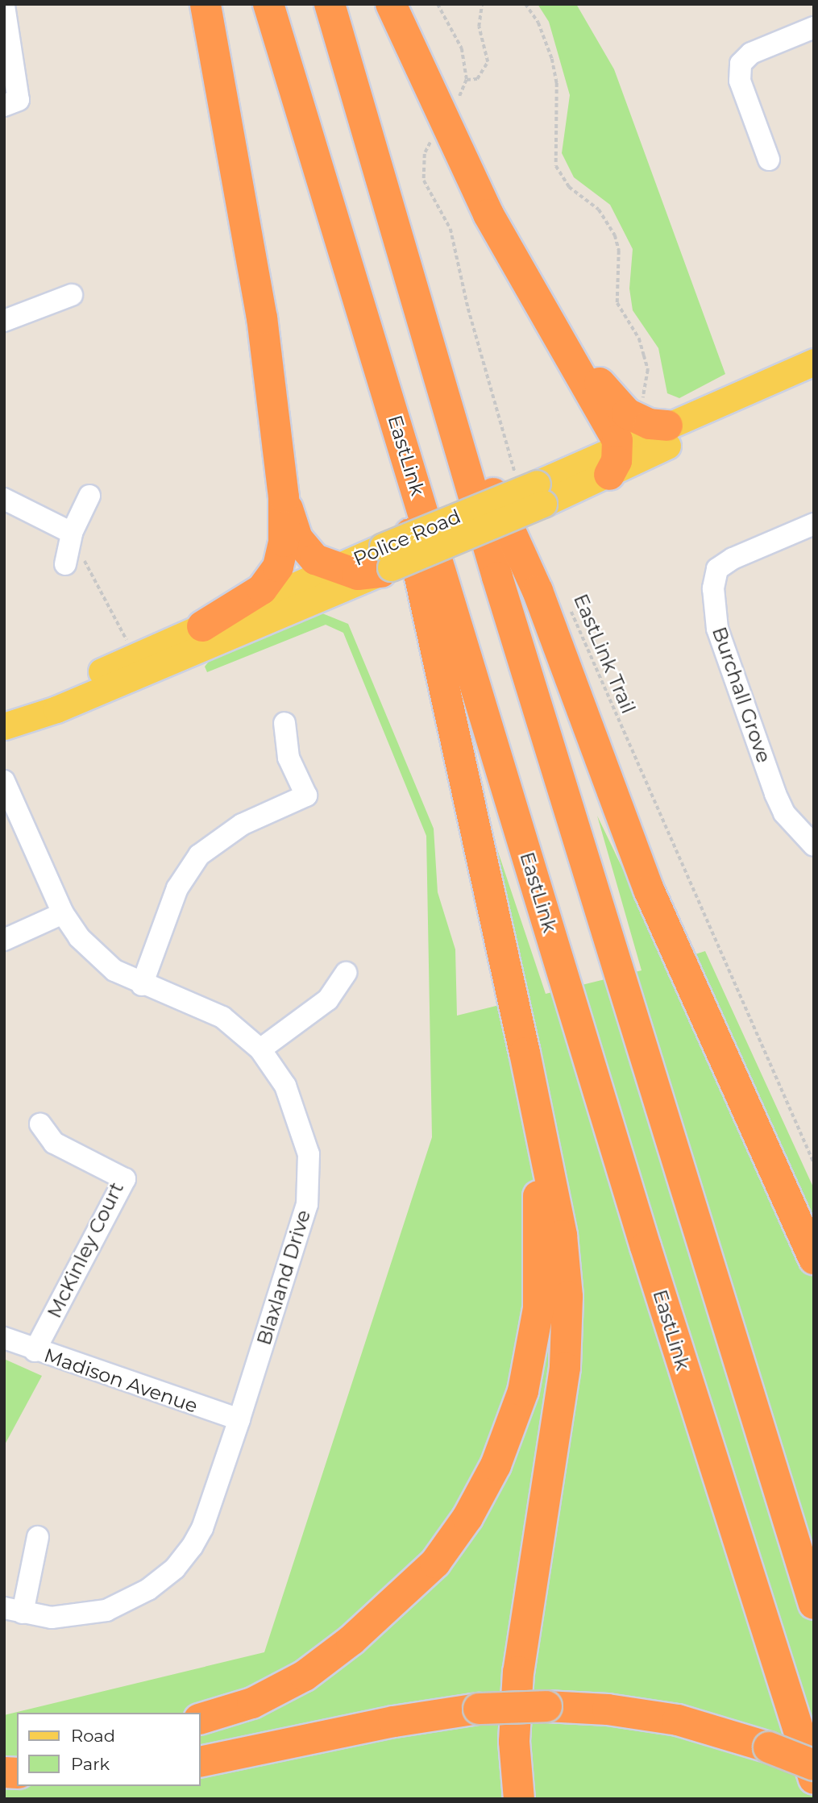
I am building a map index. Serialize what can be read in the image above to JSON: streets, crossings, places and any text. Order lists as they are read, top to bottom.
{
  "streets": {
    "highway": ["EastLink"],
    "main road": ["Police Road"],
    "street": [
      "Burchall Grove",
      "McKinley Court",
      "Blaxland Drive",
      "Madison Avenue"
    ],
    "path": ["EastLink Trail"]
  },
  "crossings": [
    ["McKinley Court", "Madison Avenue"],
    ["Blaxland Drive", "Madison Avenue"]
  ],
  "legend": ["Road", "Park"]
}
